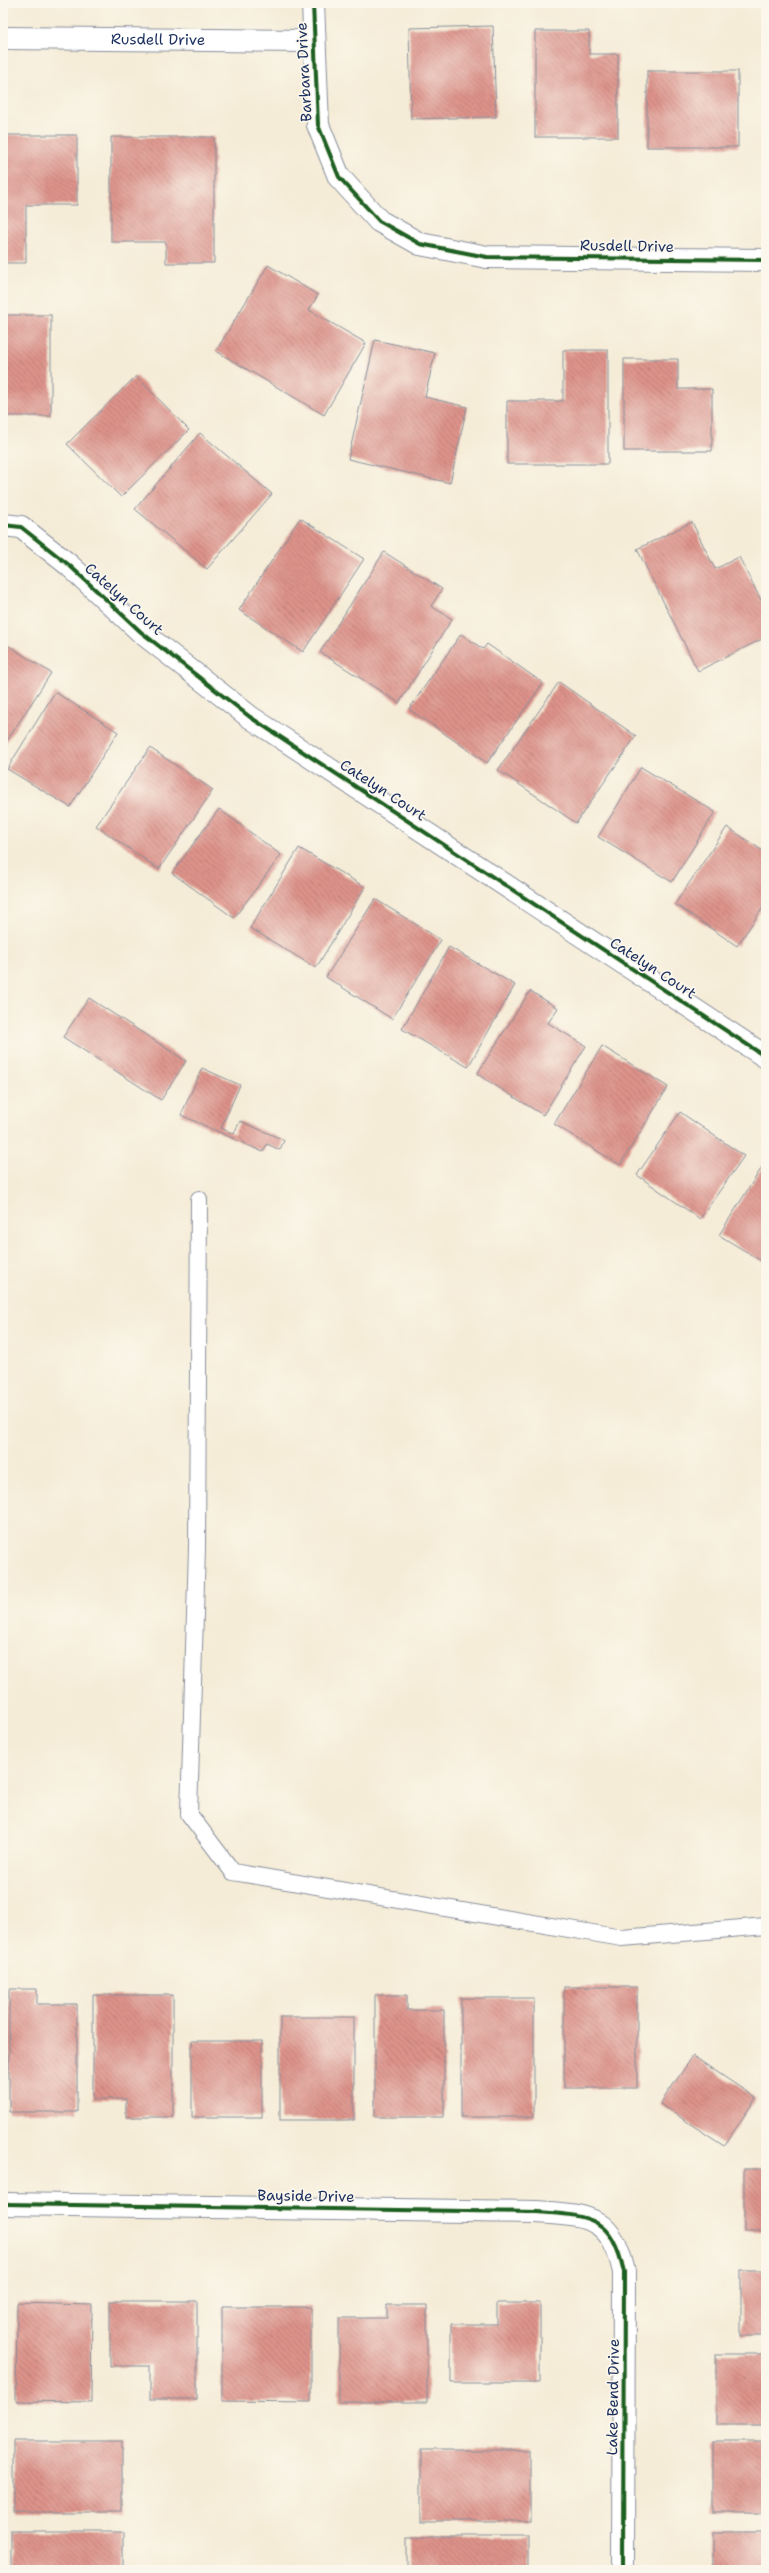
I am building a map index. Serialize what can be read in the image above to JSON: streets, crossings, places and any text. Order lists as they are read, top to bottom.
{
  "streets": {
    "street": [
      "Rusdell Drive",
      "Barbara Drive",
      "Catelyn Court",
      "Bayside Drive",
      "Lake Bend Drive"
    ]
  },
  "crossings": [
    ["Rusdell Drive", "Barbara Drive"],
    ["Bayside Drive", "Lake Bend Drive"]
  ]
}
